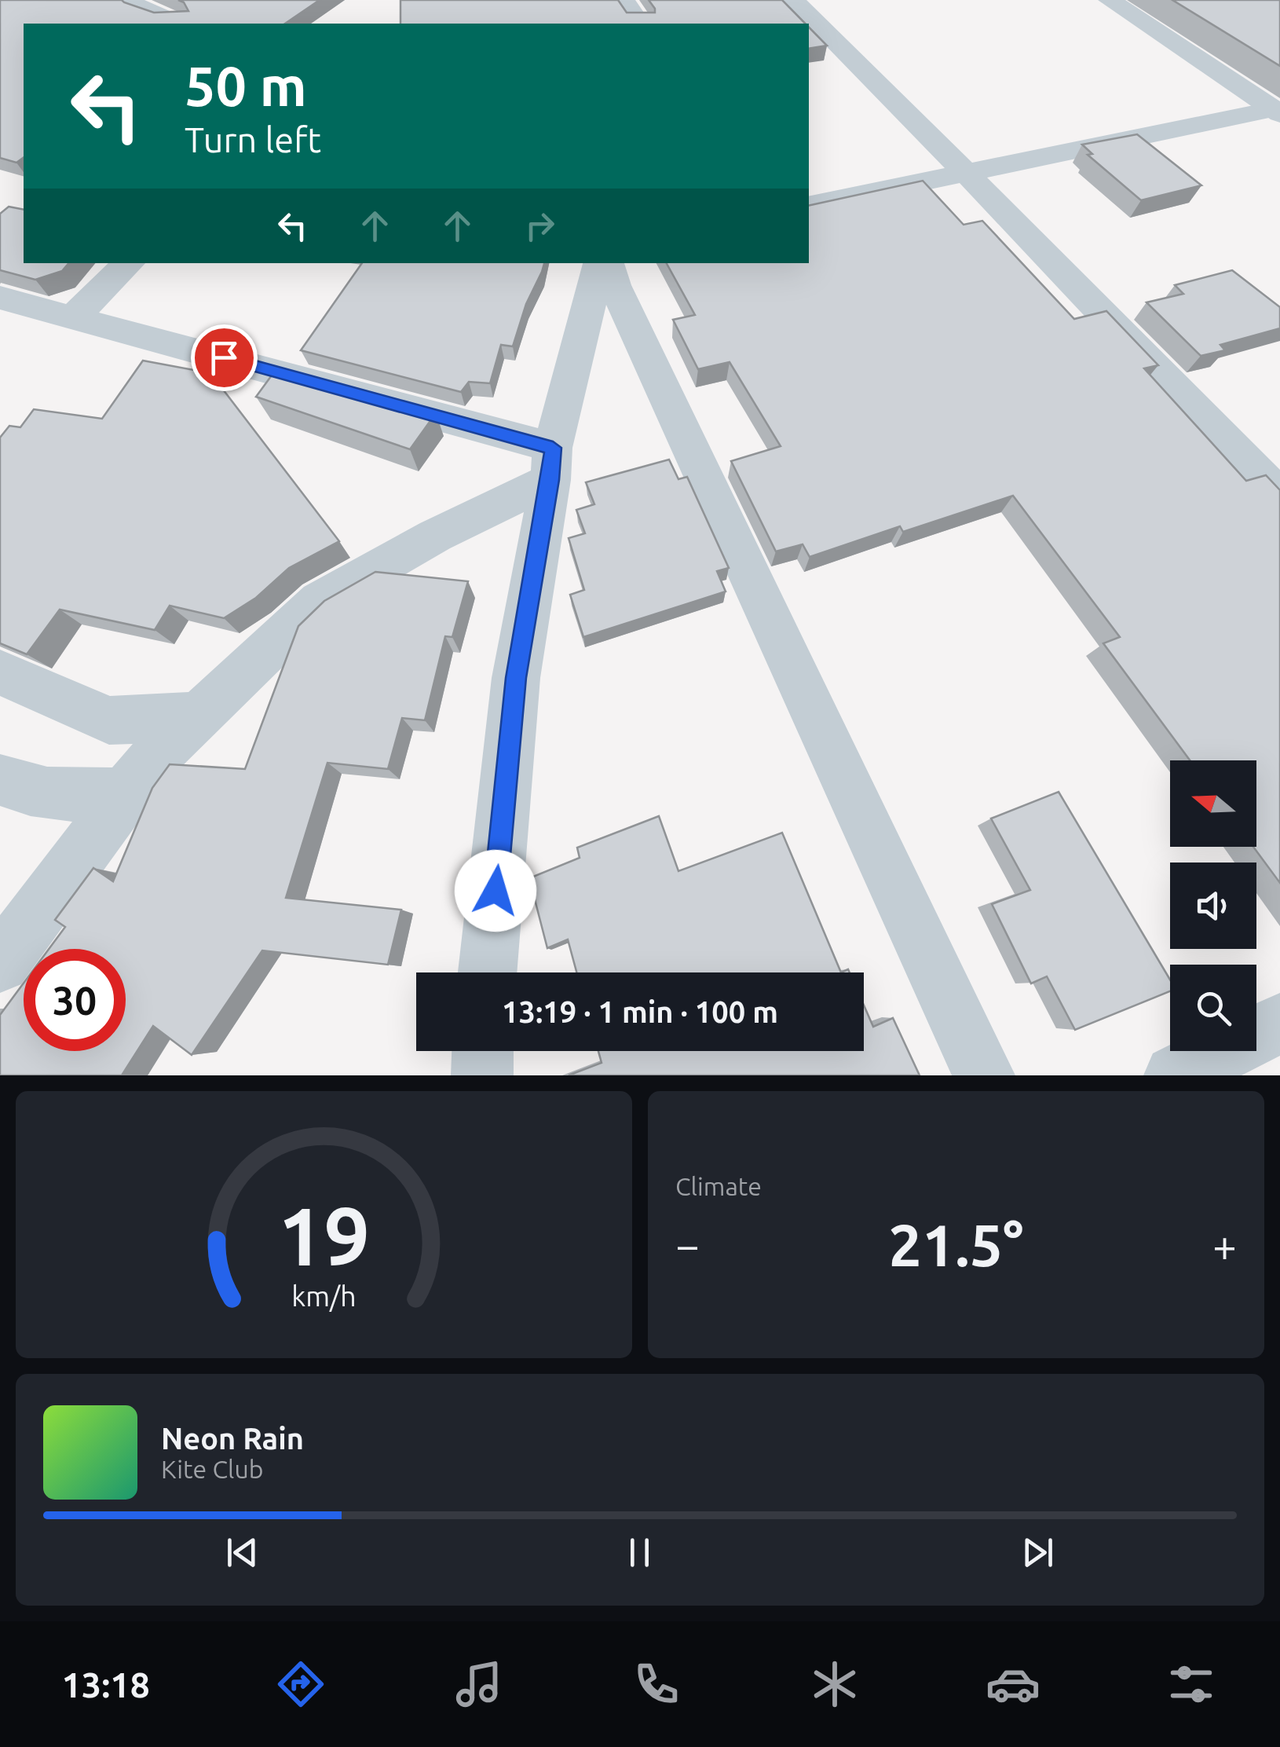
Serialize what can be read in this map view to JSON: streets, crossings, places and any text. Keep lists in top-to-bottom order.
{
  "north": "left",
  "page": {
    "turn": ["50 m", "Turn left"],
    "limit": "30",
    "trip": "13:19 · 1 min · 100 m",
    "tile": "Climate",
    "heat": ["−", "21.5°", "+"],
    "song": ["Neon Rain", "Kite Club"],
    "tabs": "13:18",
    "gauge": ["19", "km/h"]
  }
}
